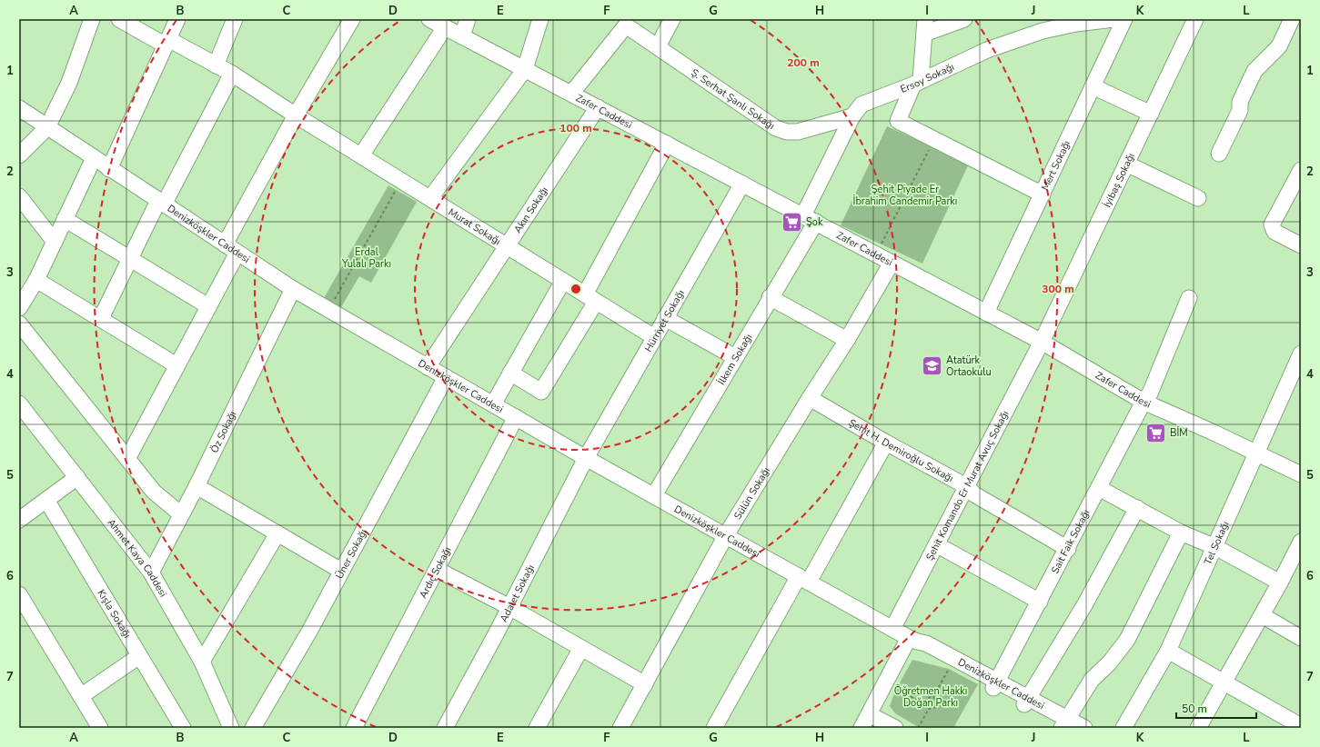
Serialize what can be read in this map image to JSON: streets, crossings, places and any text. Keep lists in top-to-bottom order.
{
  "streets": {
    "street": [
      "Ersoy Sokağı",
      "Ş. Serhat Şanlı Sokağı",
      "Zafer Caddesi",
      "Mert Sokağı",
      "İyibaş Sokağı",
      "Akın Sokağı",
      "Murat Sokağı",
      "Denizköşkler Caddesi",
      "Hürriyet Sokağı",
      "İlkem Sokağı",
      "Öz Sokağı",
      "Şehit H. Demiroğlu Sokağı",
      "Şehit Komando Er Murat Avuç Sokağı",
      "Sülün Sokağı",
      "Sait Faik Sokağı",
      "Tel Sokağı",
      "Üner Sokağı",
      "Ahmet Kaya Caddesi",
      "Ardıç Sokağı",
      "Adalet Sokağı",
      "Kışla Sokağı"
    ]
  },
  "crossings": [
    ["Ersoy Sokağı", "Ş. Serhat Şanlı Sokağı"],
    ["Ersoy Sokağı", "Zafer Caddesi"],
    ["Ersoy Sokağı", "İlkem Sokağı"],
    ["Ş. Serhat Şanlı Sokağı", "Zafer Caddesi"],
    ["Zafer Caddesi", "Mert Sokağı"],
    ["Zafer Caddesi", "İyibaş Sokağı"],
    ["Zafer Caddesi", "Akın Sokağı"],
    ["Zafer Caddesi", "Hürriyet Sokağı"],
    ["Zafer Caddesi", "İlkem Sokağı"],
    ["Zafer Caddesi", "Şehit Komando Er Murat Avuç Sokağı"],
    ["Zafer Caddesi", "Sülün Sokağı"],
    ["Zafer Caddesi", "Sait Faik Sokağı"],
    ["Zafer Caddesi", "Tel Sokağı"],
    ["İyibaş Sokağı", "Şehit Komando Er Murat Avuç Sokağı"],
    ["Akın Sokağı", "Murat Sokağı"],
    ["Akın Sokağı", "Denizköşkler Caddesi"],
    ["Murat Sokağı", "Hürriyet Sokağı"],
    ["Denizköşkler Caddesi", "Hürriyet Sokağı"],
    ["Denizköşkler Caddesi", "İlkem Sokağı"],
    ["Denizköşkler Caddesi", "Öz Sokağı"],
    ["Denizköşkler Caddesi", "Şehit Komando Er Murat Avuç Sokağı"],
    ["Denizköşkler Caddesi", "Sülün Sokağı"],
    ["Denizköşkler Caddesi", "Sait Faik Sokağı"],
    ["Denizköşkler Caddesi", "Üner Sokağı"],
    ["Denizköşkler Caddesi", "Ardıç Sokağı"],
    ["Denizköşkler Caddesi", "Adalet Sokağı"],
    ["Hürriyet Sokağı", "Adalet Sokağı"],
    ["Öz Sokağı", "Ahmet Kaya Caddesi"],
    ["Şehit H. Demiroğlu Sokağı", "Şehit Komando Er Murat Avuç Sokağı"],
    ["Şehit H. Demiroğlu Sokağı", "Sülün Sokağı"],
    ["Şehit H. Demiroğlu Sokağı", "Sait Faik Sokağı"]
  ],
  "parks": ["Şehit Piyade Er İbrahim Candemir Parkı", "Erdal Yulalı Parkı", "Öğretmen Hakkı Doğan Parkı"],
  "places": {
    "supermarket": ["Şok", "BİM"],
    "school or university": ["Atatürk Ortaokulu"]
  },
  "scale_bar": "50 m",
  "grid": {
    "columns": [
      "A",
      "B",
      "C",
      "D",
      "E",
      "F",
      "G",
      "H",
      "I",
      "J",
      "K",
      "L"
    ],
    "rows": [
      "1",
      "2",
      "3",
      "4",
      "5",
      "6",
      "7"
    ]
  },
  "rings": ["200 m", "100 m", "300 m"]
}
